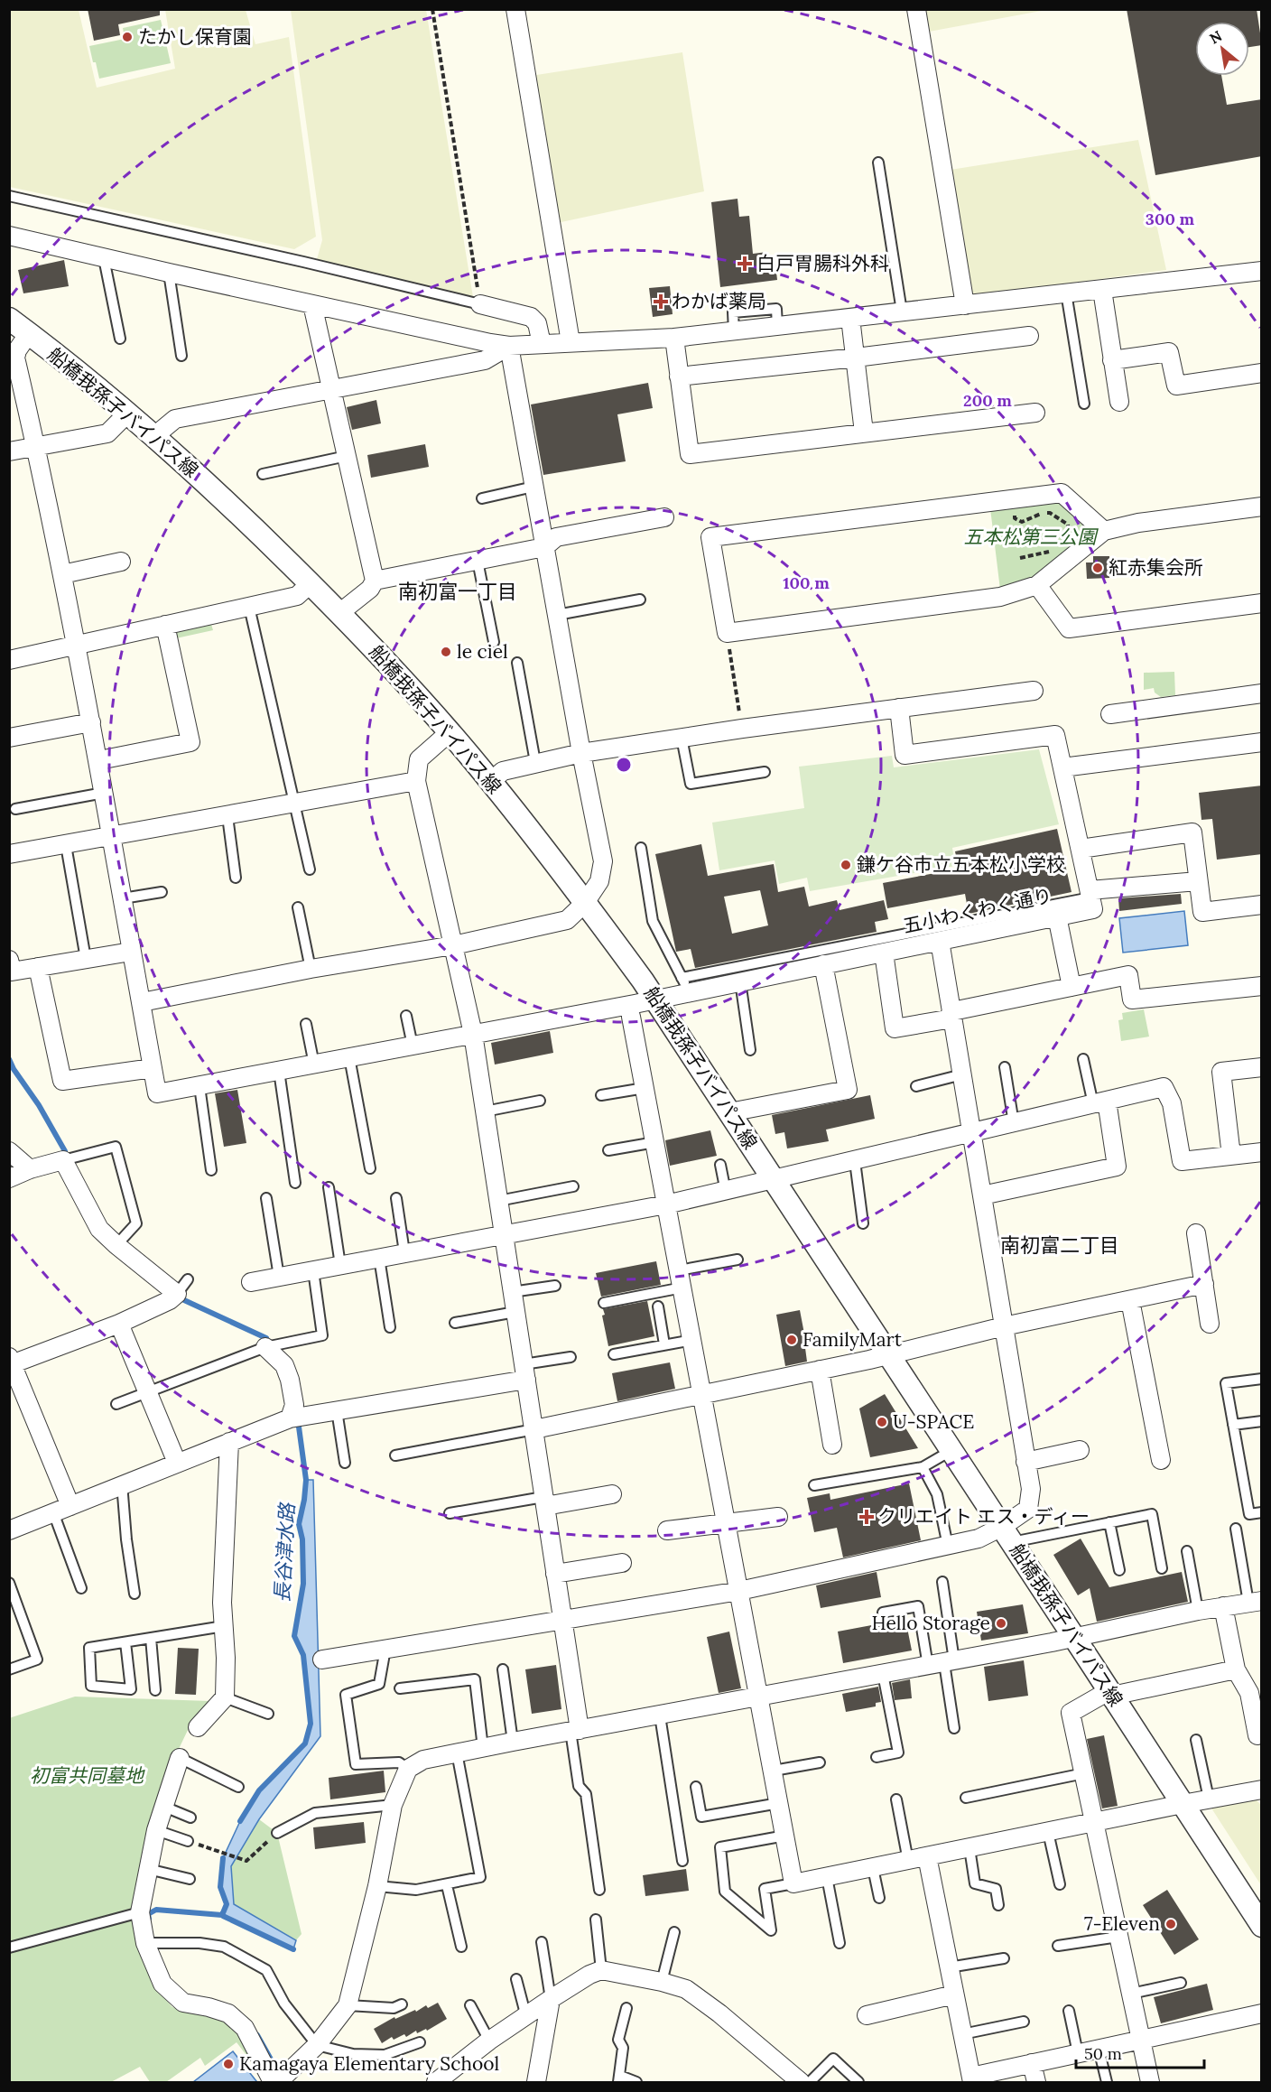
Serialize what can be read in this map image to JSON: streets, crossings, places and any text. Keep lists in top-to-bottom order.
{
  "streets": {
    "street": ["船橋我孫子バイパス線", "五小わくわく通り"]
  },
  "crossings": [
    ["船橋我孫子バイパス線", "五小わくわく通り"]
  ],
  "districts": ["南初富一丁目", "南初富二丁目"],
  "water": ["長谷津水路"],
  "parks": ["五本松第三公園", "初富共同墓地"],
  "places": {
    "other": [
      "たかし保育園",
      "紅赤集会所",
      "le ciel",
      "鎌ケ谷市立五本松小学校",
      "FamilyMart",
      "U-SPACE",
      "Hello Storage",
      "7-Eleven",
      "Kamagaya Elementary School"
    ],
    "health": ["白戸胃腸科外科", "わかば薬局", "クリエイト エス・ディー"]
  },
  "scale_bar": "50 m",
  "north": "top left",
  "rings": ["300 m", "200 m", "100 m"]
}
